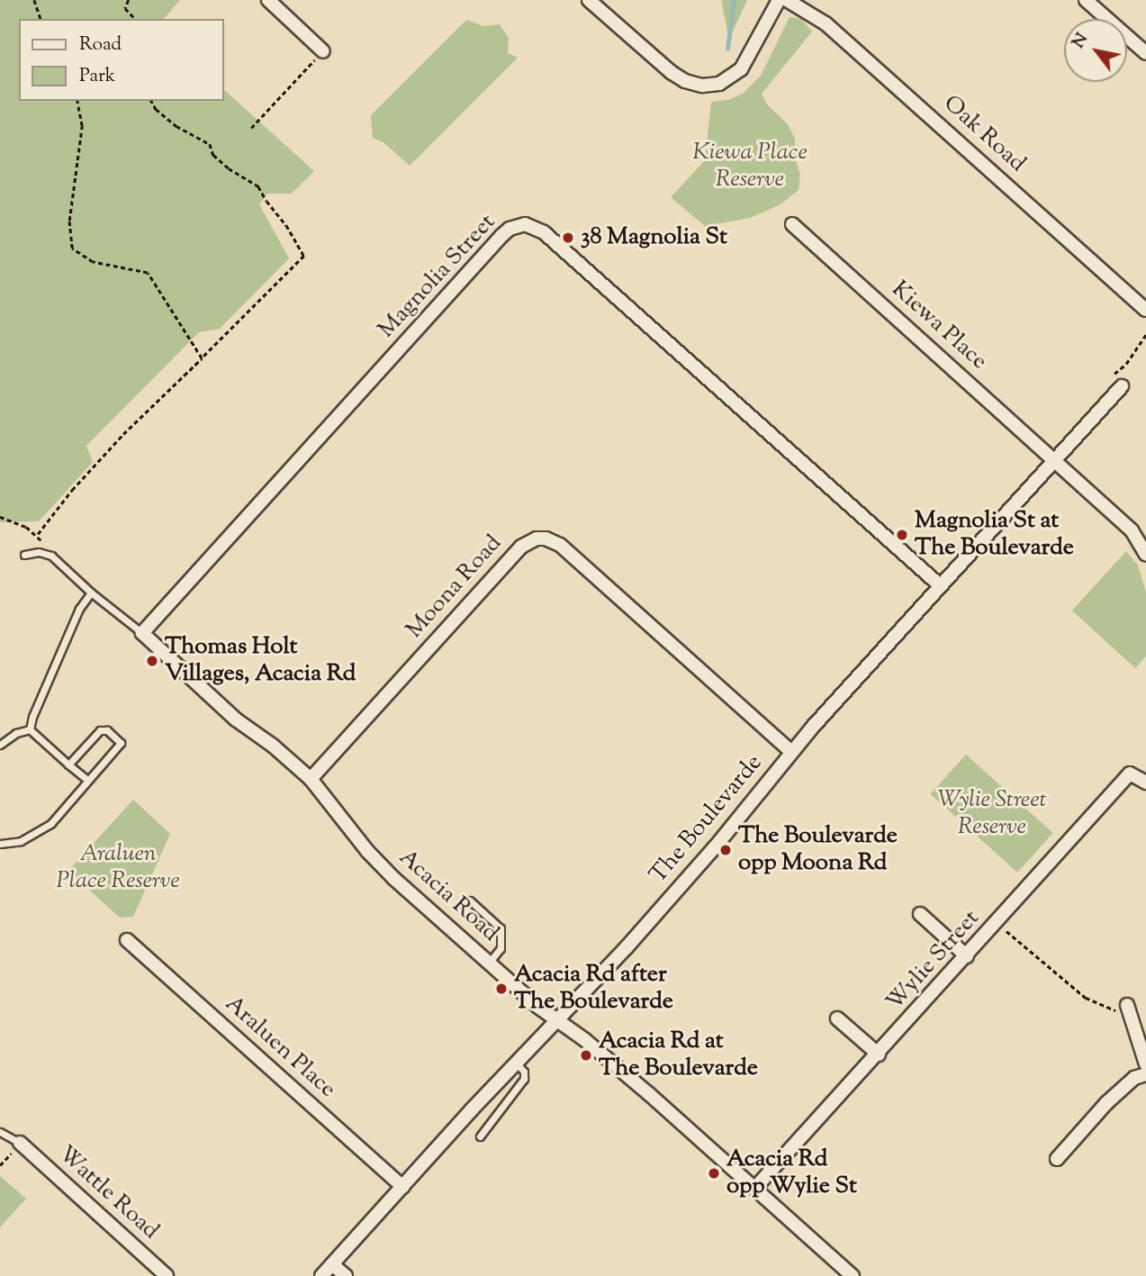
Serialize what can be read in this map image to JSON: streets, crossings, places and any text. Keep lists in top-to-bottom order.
{
  "streets": {
    "street": [
      "Oak Road",
      "Magnolia Street",
      "Kiewa Place",
      "Moona Road",
      "The Boulevarde",
      "Acacia Road",
      "Wylie Street",
      "Araluen Place",
      "Wattle Road"
    ]
  },
  "crossings": [
    ["Magnolia Street", "The Boulevarde"],
    ["Magnolia Street", "Acacia Road"],
    ["Kiewa Place", "The Boulevarde"],
    ["Moona Road", "The Boulevarde"],
    ["Moona Road", "Acacia Road"],
    ["The Boulevarde", "Acacia Road"],
    ["The Boulevarde", "Araluen Place"],
    ["Acacia Road", "Wylie Street"]
  ],
  "parks": ["Kiewa Place Reserve", "Wylie Street Reserve", "Araluen Place Reserve"],
  "places": [
    "38 Magnolia St",
    "Magnolia St at The Boulevarde",
    "Thomas Holt Villages, Acacia Rd",
    "The Boulevarde opp Moona Rd",
    "Acacia Rd after The Boulevarde",
    "Acacia Rd at The Boulevarde",
    "Acacia Rd opp Wylie St"
  ],
  "legend": ["Road", "Park"],
  "north": "top left"
}
